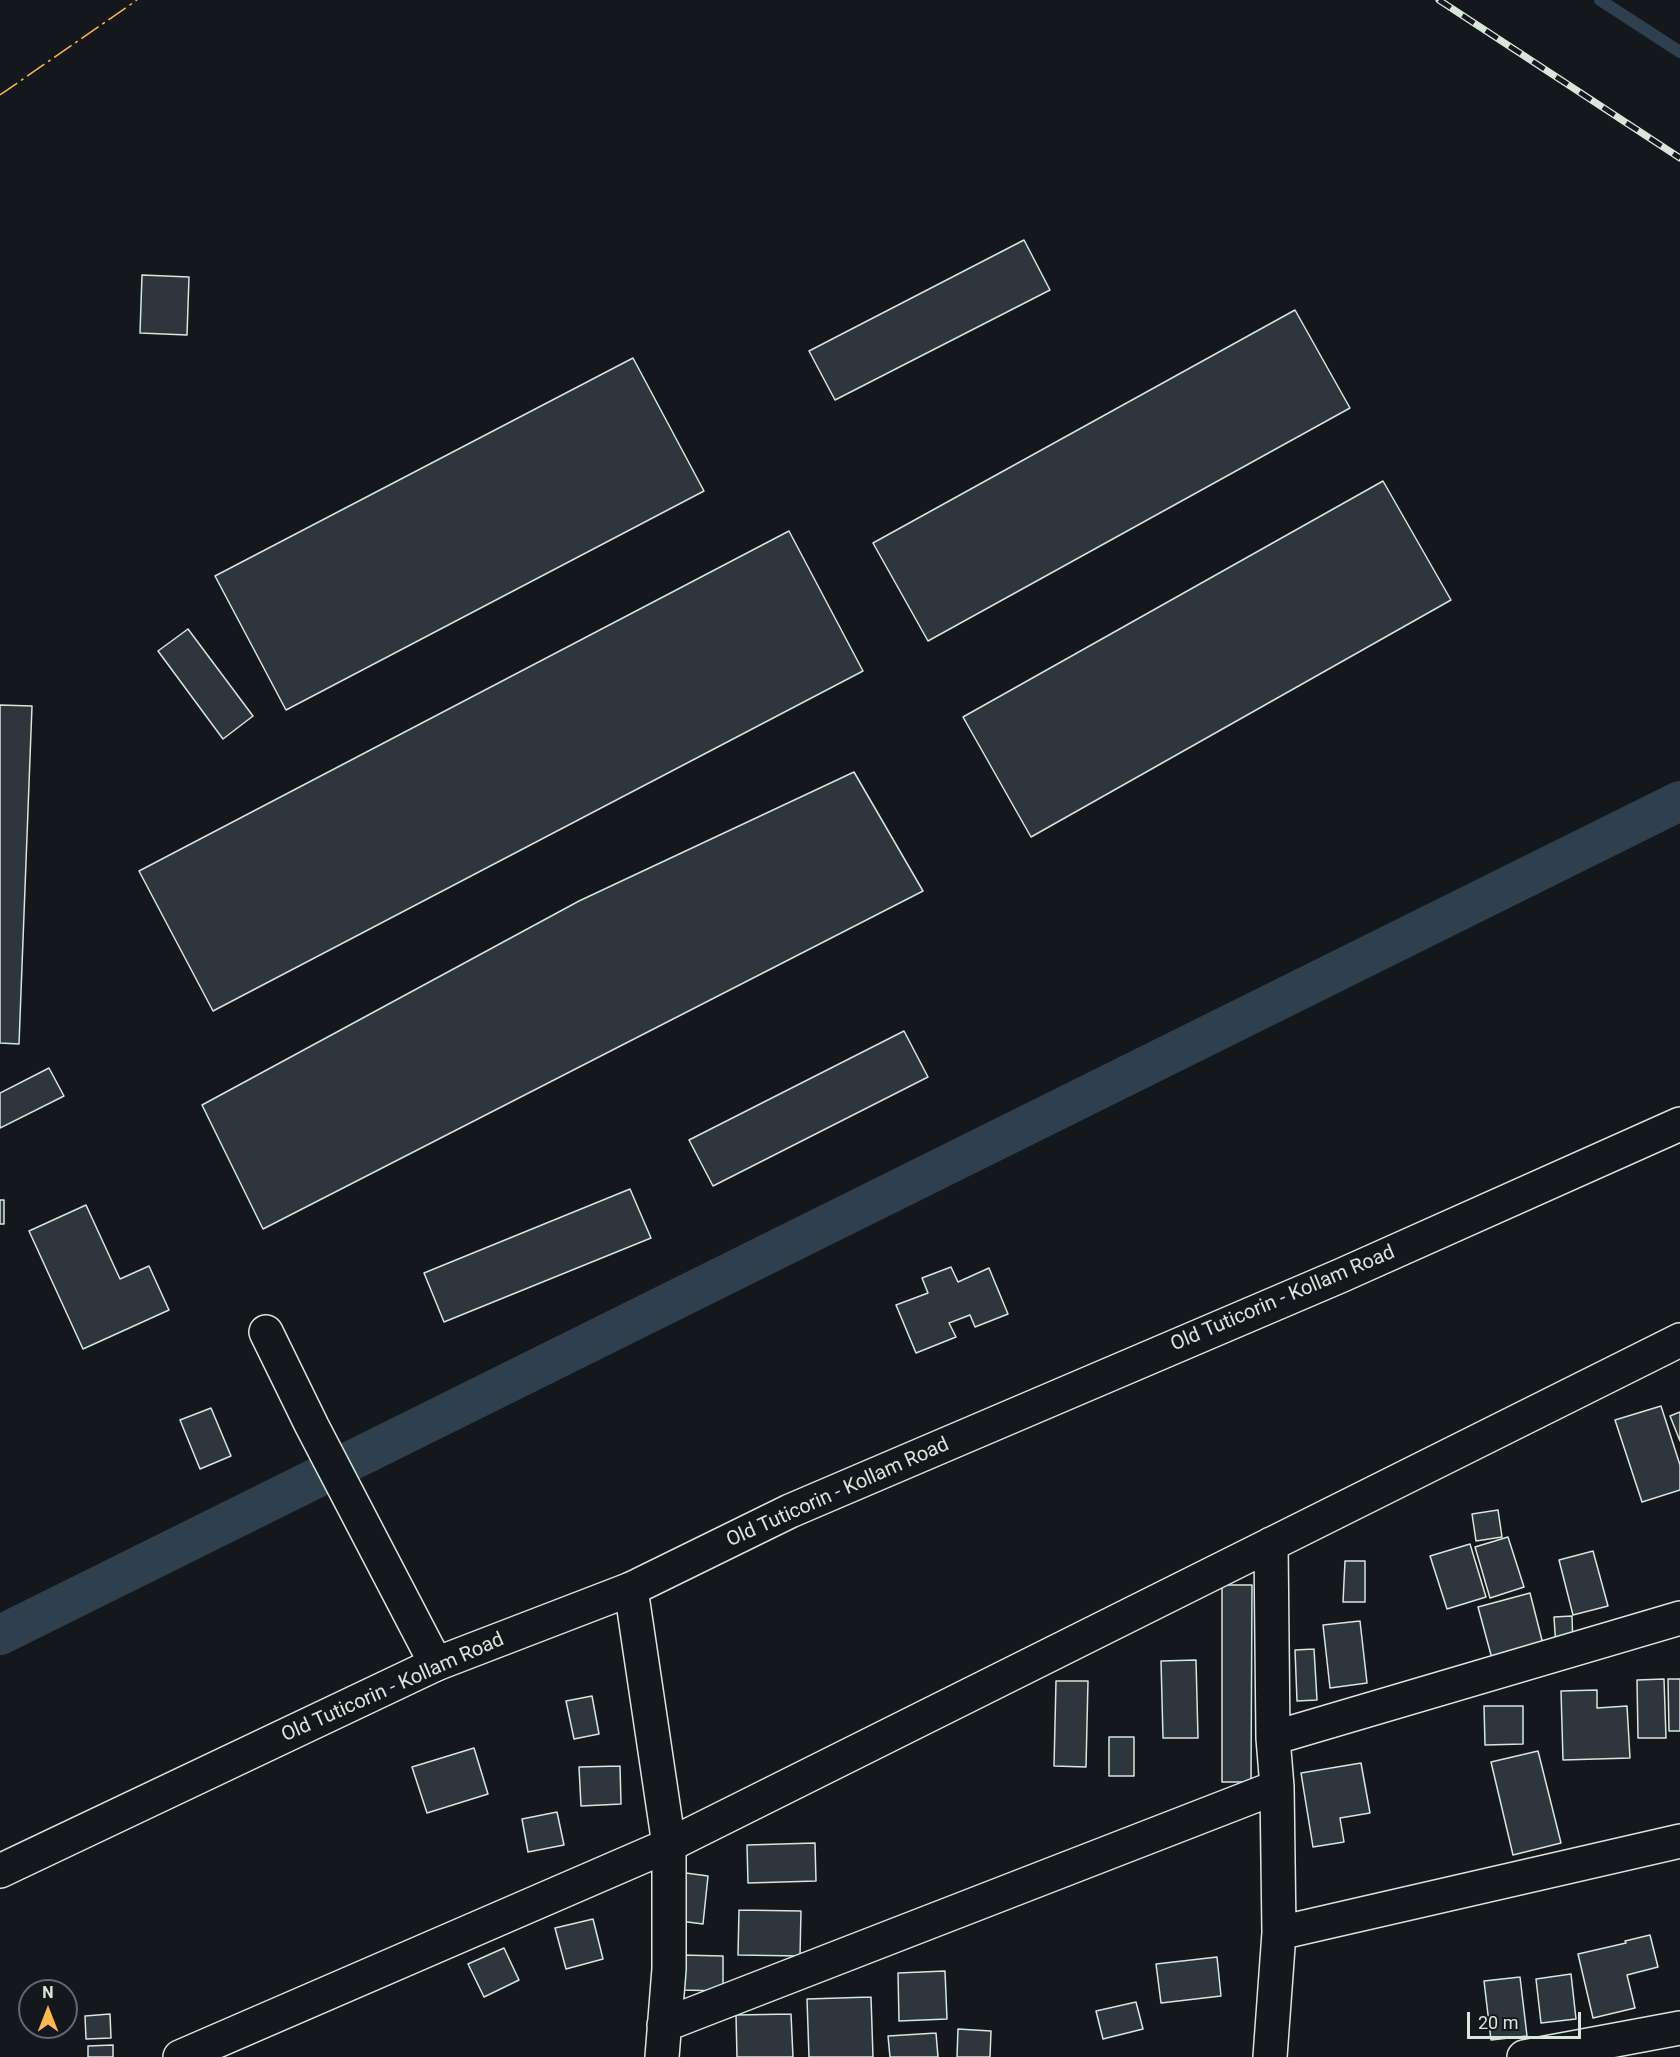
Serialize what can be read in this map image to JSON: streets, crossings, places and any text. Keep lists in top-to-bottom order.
{
  "streets": {
    "street": ["Old Tuticorin - Kollam Road"]
  },
  "scale_bar": "20 m",
  "north": "top"
}
